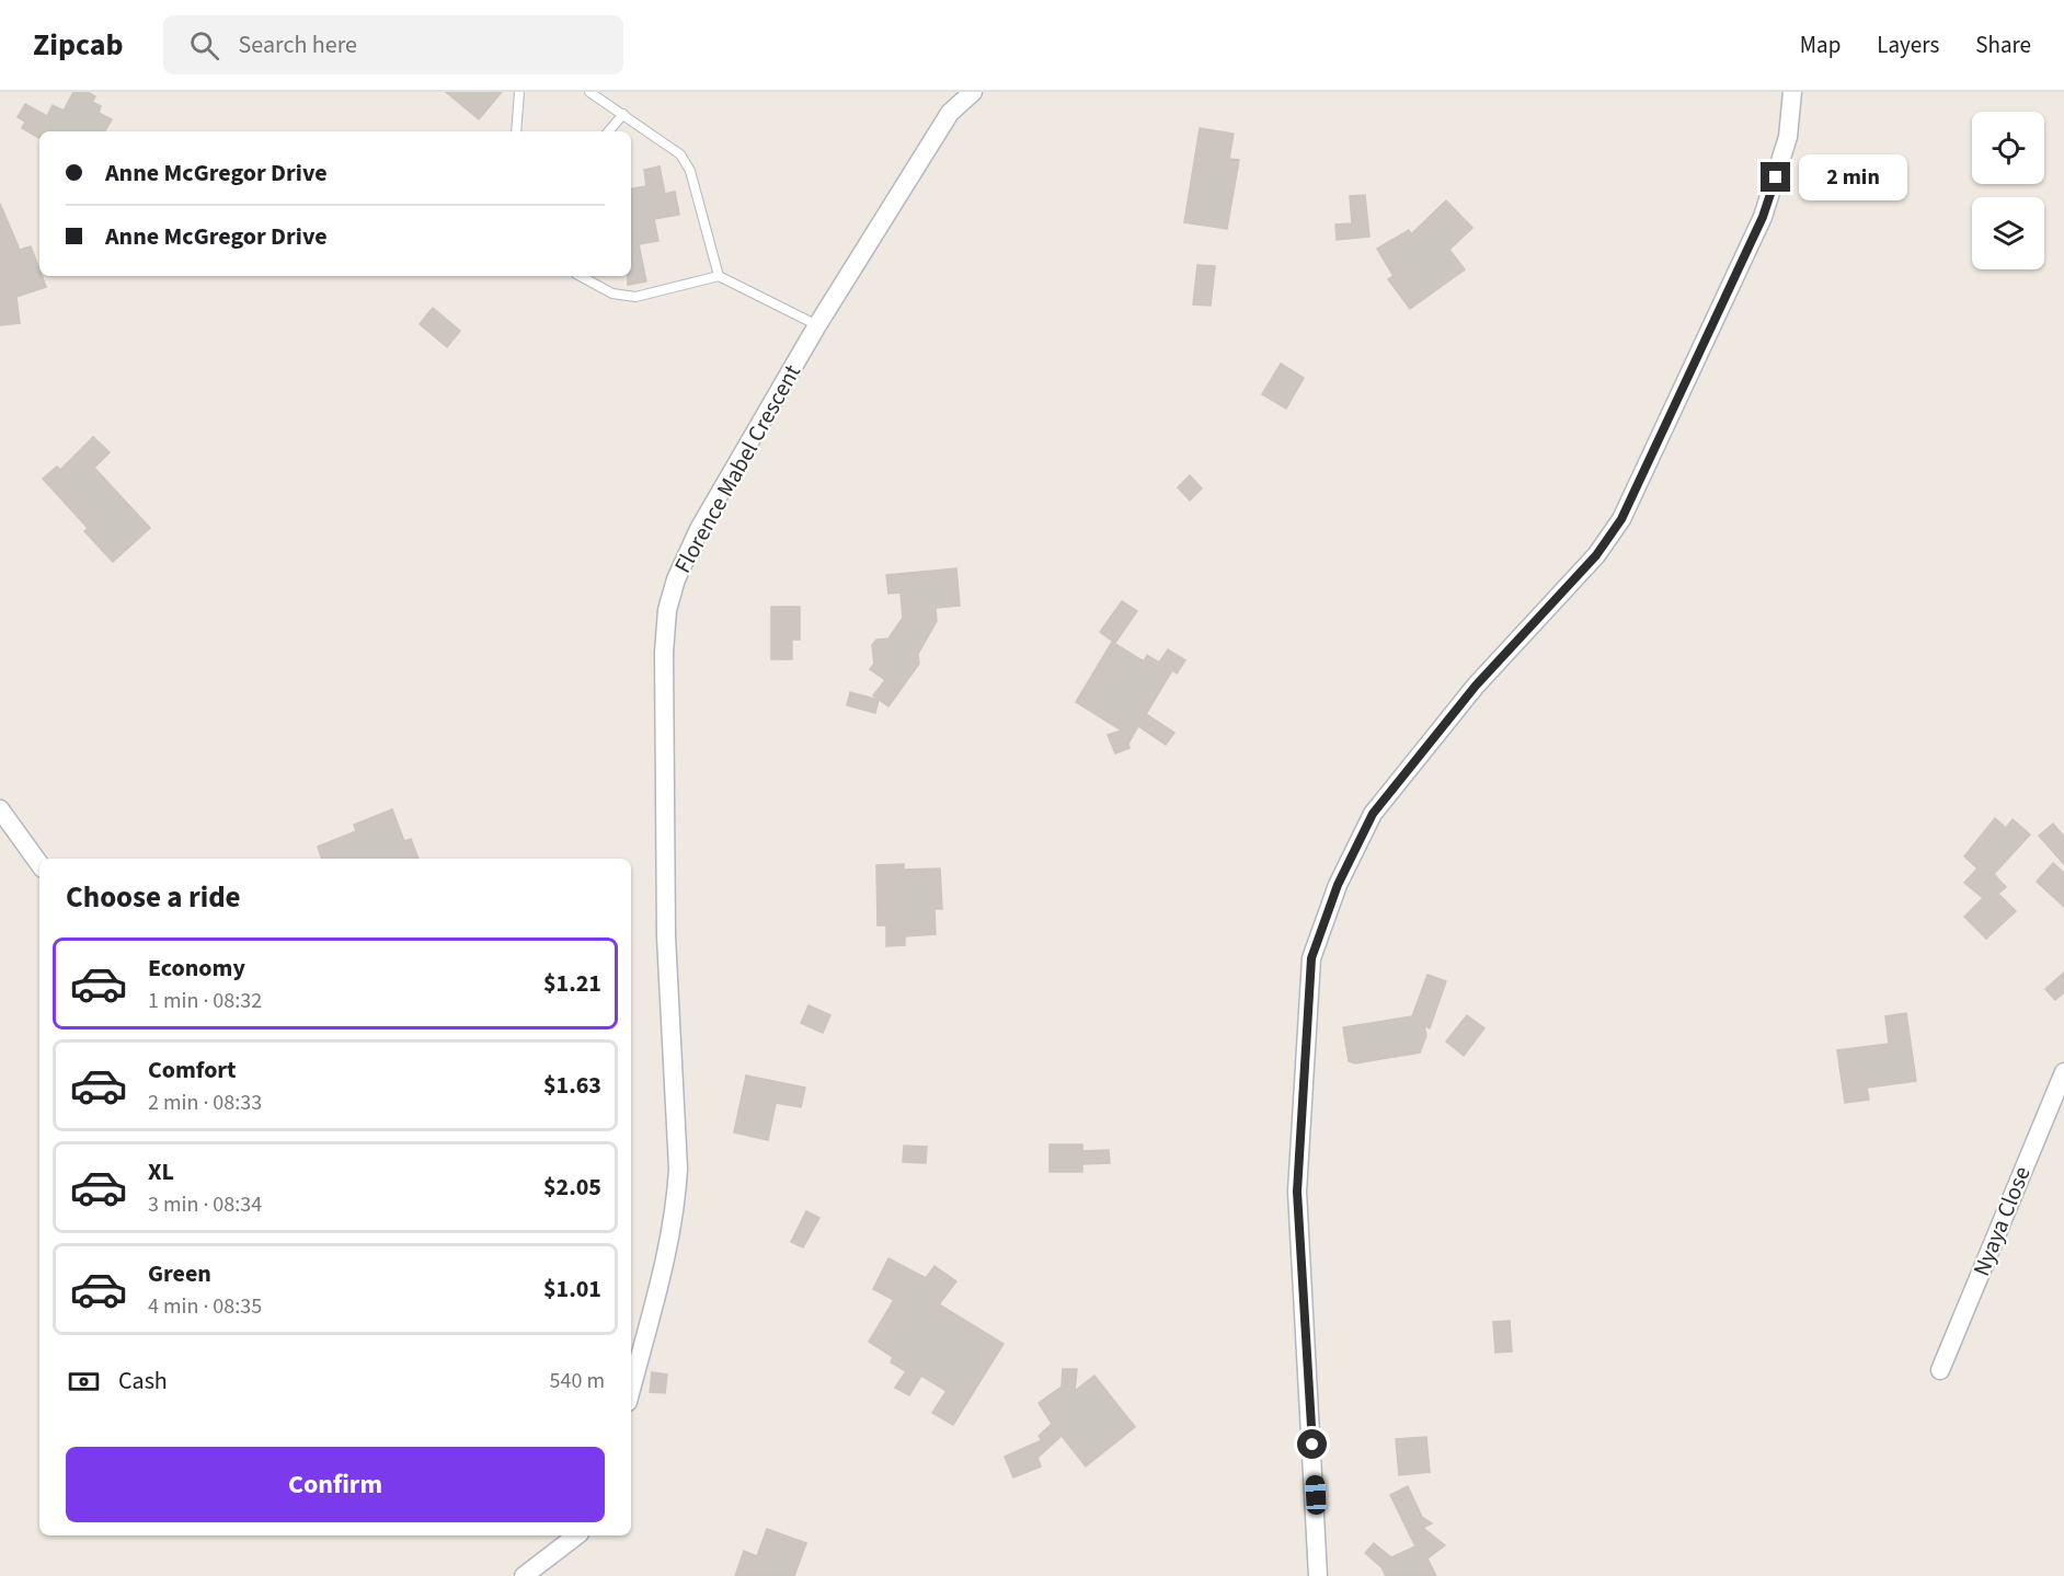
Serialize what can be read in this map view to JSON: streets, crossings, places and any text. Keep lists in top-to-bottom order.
{
  "streets": {
    "street": ["Florence Mabel Crescent", "Nyaya Close"]
  },
  "page": {
    "header": "Zipcab",
    "search": "Search here",
    "nav": ["Map", "Layers", "Share"],
    "banner": ["Anne McGregor Drive", "Anne McGregor Drive"],
    "bubble": "2 min",
    "heading": "Choose a ride",
    "list": [
      {
        "name": "Economy",
        "note": "1 min · 08:32",
        "value": "$1.21"
      },
      {
        "name": "Comfort",
        "note": "2 min · 08:33",
        "value": "$1.63"
      },
      {
        "name": "XL",
        "note": "3 min · 08:34",
        "value": "$2.05"
      },
      {
        "name": "Green",
        "note": "4 min · 08:35",
        "value": "$1.01"
      }
    ],
    "pay": ["Cash", "540 m"],
    "buttons": "Confirm"
  }
}
